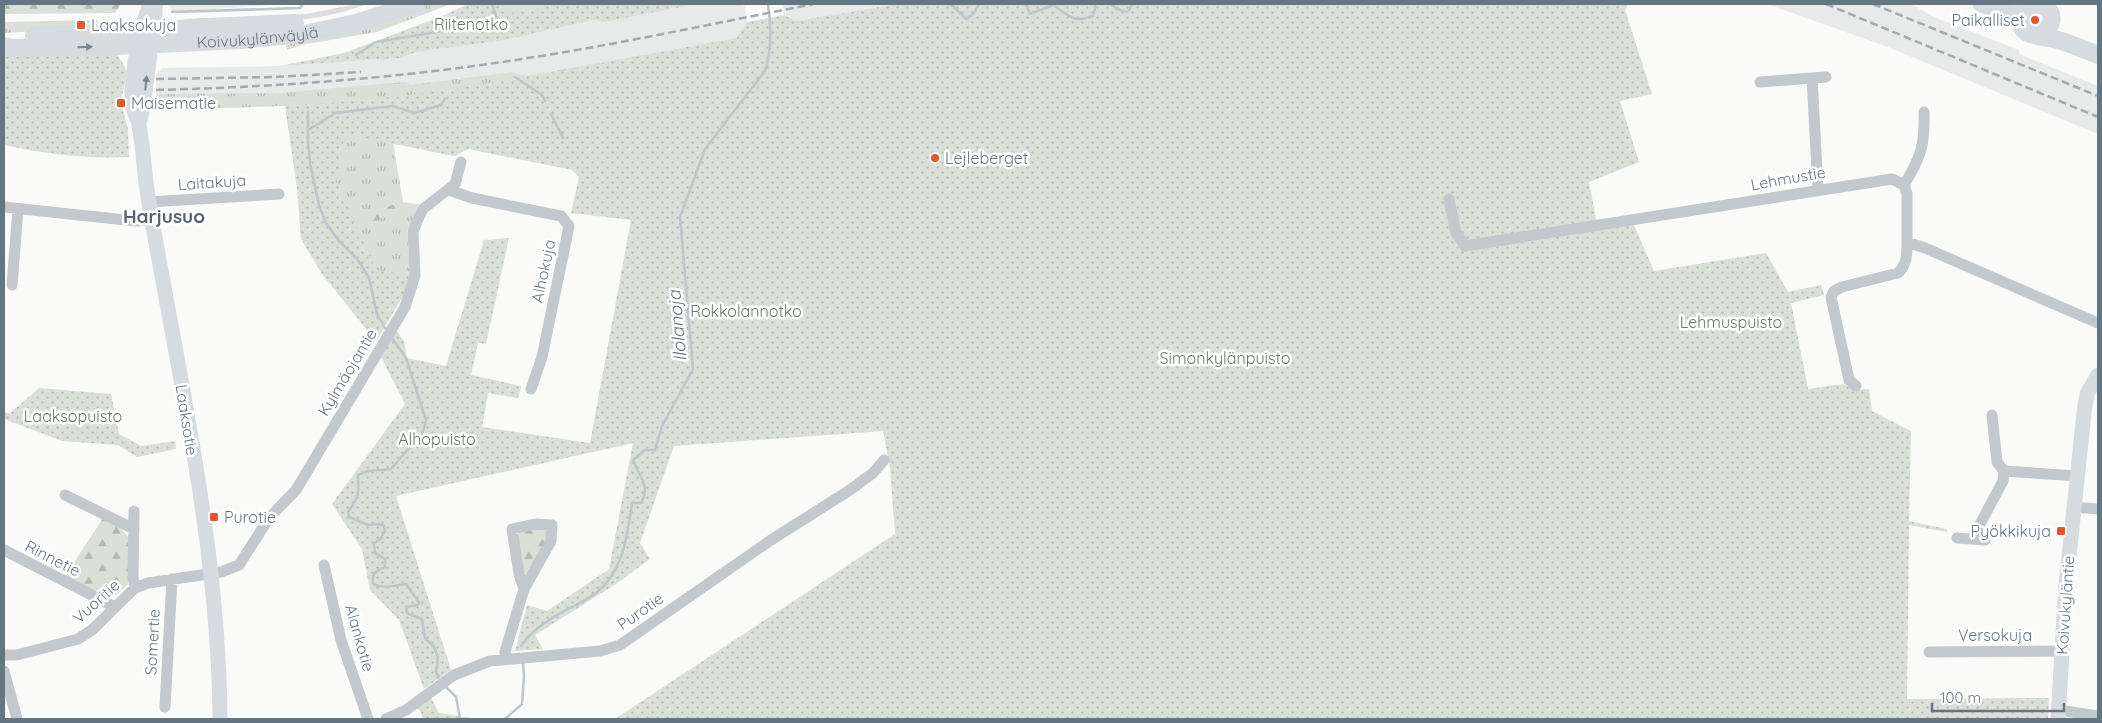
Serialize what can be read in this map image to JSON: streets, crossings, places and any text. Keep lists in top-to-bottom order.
{
  "streets": {
    "main road": ["Koivukylänväylä", "Laaksotie", "Koivukyläntie"],
    "street": [
      "Lehmustie",
      "Laitakuja",
      "Alhokuja",
      "Kylmäojantie",
      "Rinnetie",
      "Vuoritie",
      "Purotie",
      "Versokuja",
      "Alankotie",
      "Somertie"
    ]
  },
  "crossings": [
    ["Koivukylänväylä", "Laaksotie"],
    ["Laitakuja", "Laaksotie"],
    ["Alhokuja", "Kylmäojantie"],
    ["Kylmäojantie", "Laaksotie"],
    ["Kylmäojantie", "Vuoritie"],
    ["Laaksotie", "Vuoritie"],
    ["Rinnetie", "Vuoritie"],
    ["Vuoritie", "Somertie"],
    ["Koivukyläntie", "Versokuja"]
  ],
  "districts": ["Harjusuo"],
  "water": ["Ilolanoja"],
  "parks": [
    "Riitenotko",
    "Rokkolannotko",
    "Lehmuspuisto",
    "Simonkylänpuisto",
    "Laaksopuisto",
    "Alhopuisto"
  ],
  "places": {
    "other": ["Paikalliset", "Lejleberget"],
    "transit": [
      "Laaksokuja",
      "Maisematie",
      "Purotie",
      "Pyökkikuja"
    ]
  },
  "scale_bar": "100 m"
}
